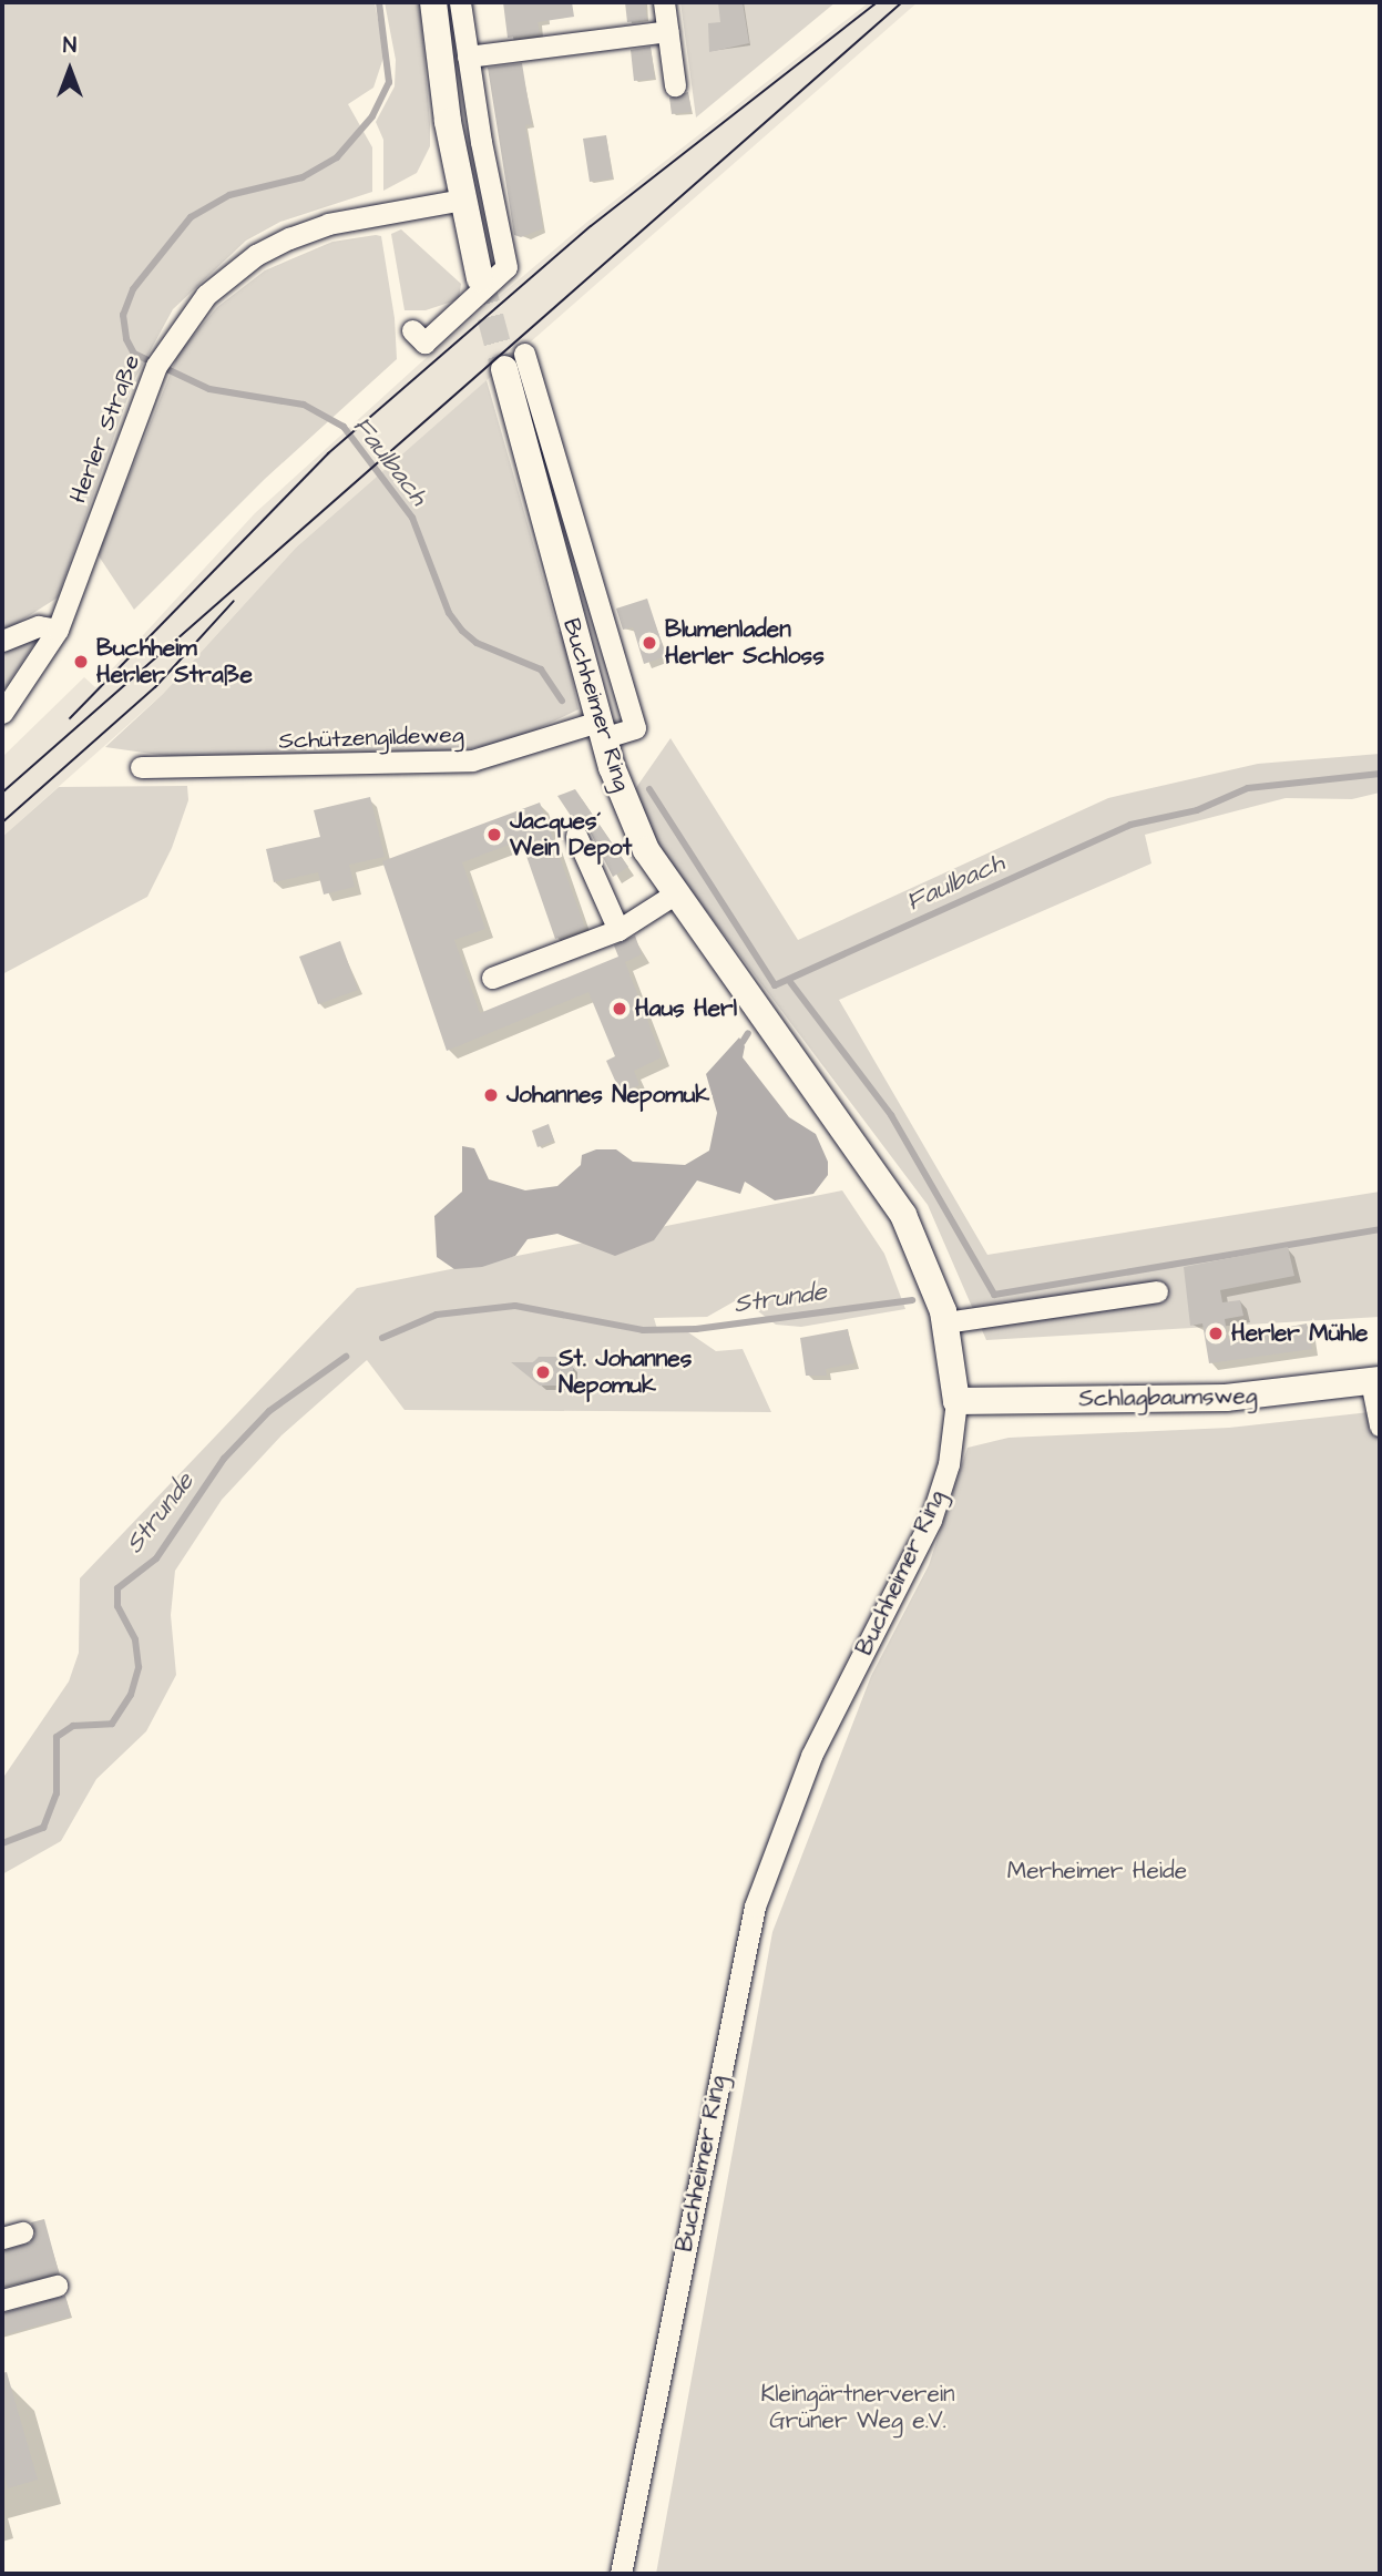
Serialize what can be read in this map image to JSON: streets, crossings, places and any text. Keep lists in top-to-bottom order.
{
  "streets": {
    "main road": ["Buchheimer Ring", "Schlagbaumsweg"],
    "street": ["Herler Straße", "Schützengildeweg"]
  },
  "crossings": [
    ["Buchheimer Ring", "Schützengildeweg"],
    ["Buchheimer Ring", "Schlagbaumsweg"]
  ],
  "water": ["Faulbach", "Strunde"],
  "parks": ["Merheimer Heide", "Kleingärtnerverein Grüner Weg e.V."],
  "places": [
    "Blumenladen Herler Schloss",
    "Buchheim Herler Straße",
    "Jacques´ Wein Depot",
    "Haus Herl",
    "Johannes Nepomuk",
    "Herler Mühle",
    "St. Johannes Nepomuk"
  ],
  "north": "top"
}
